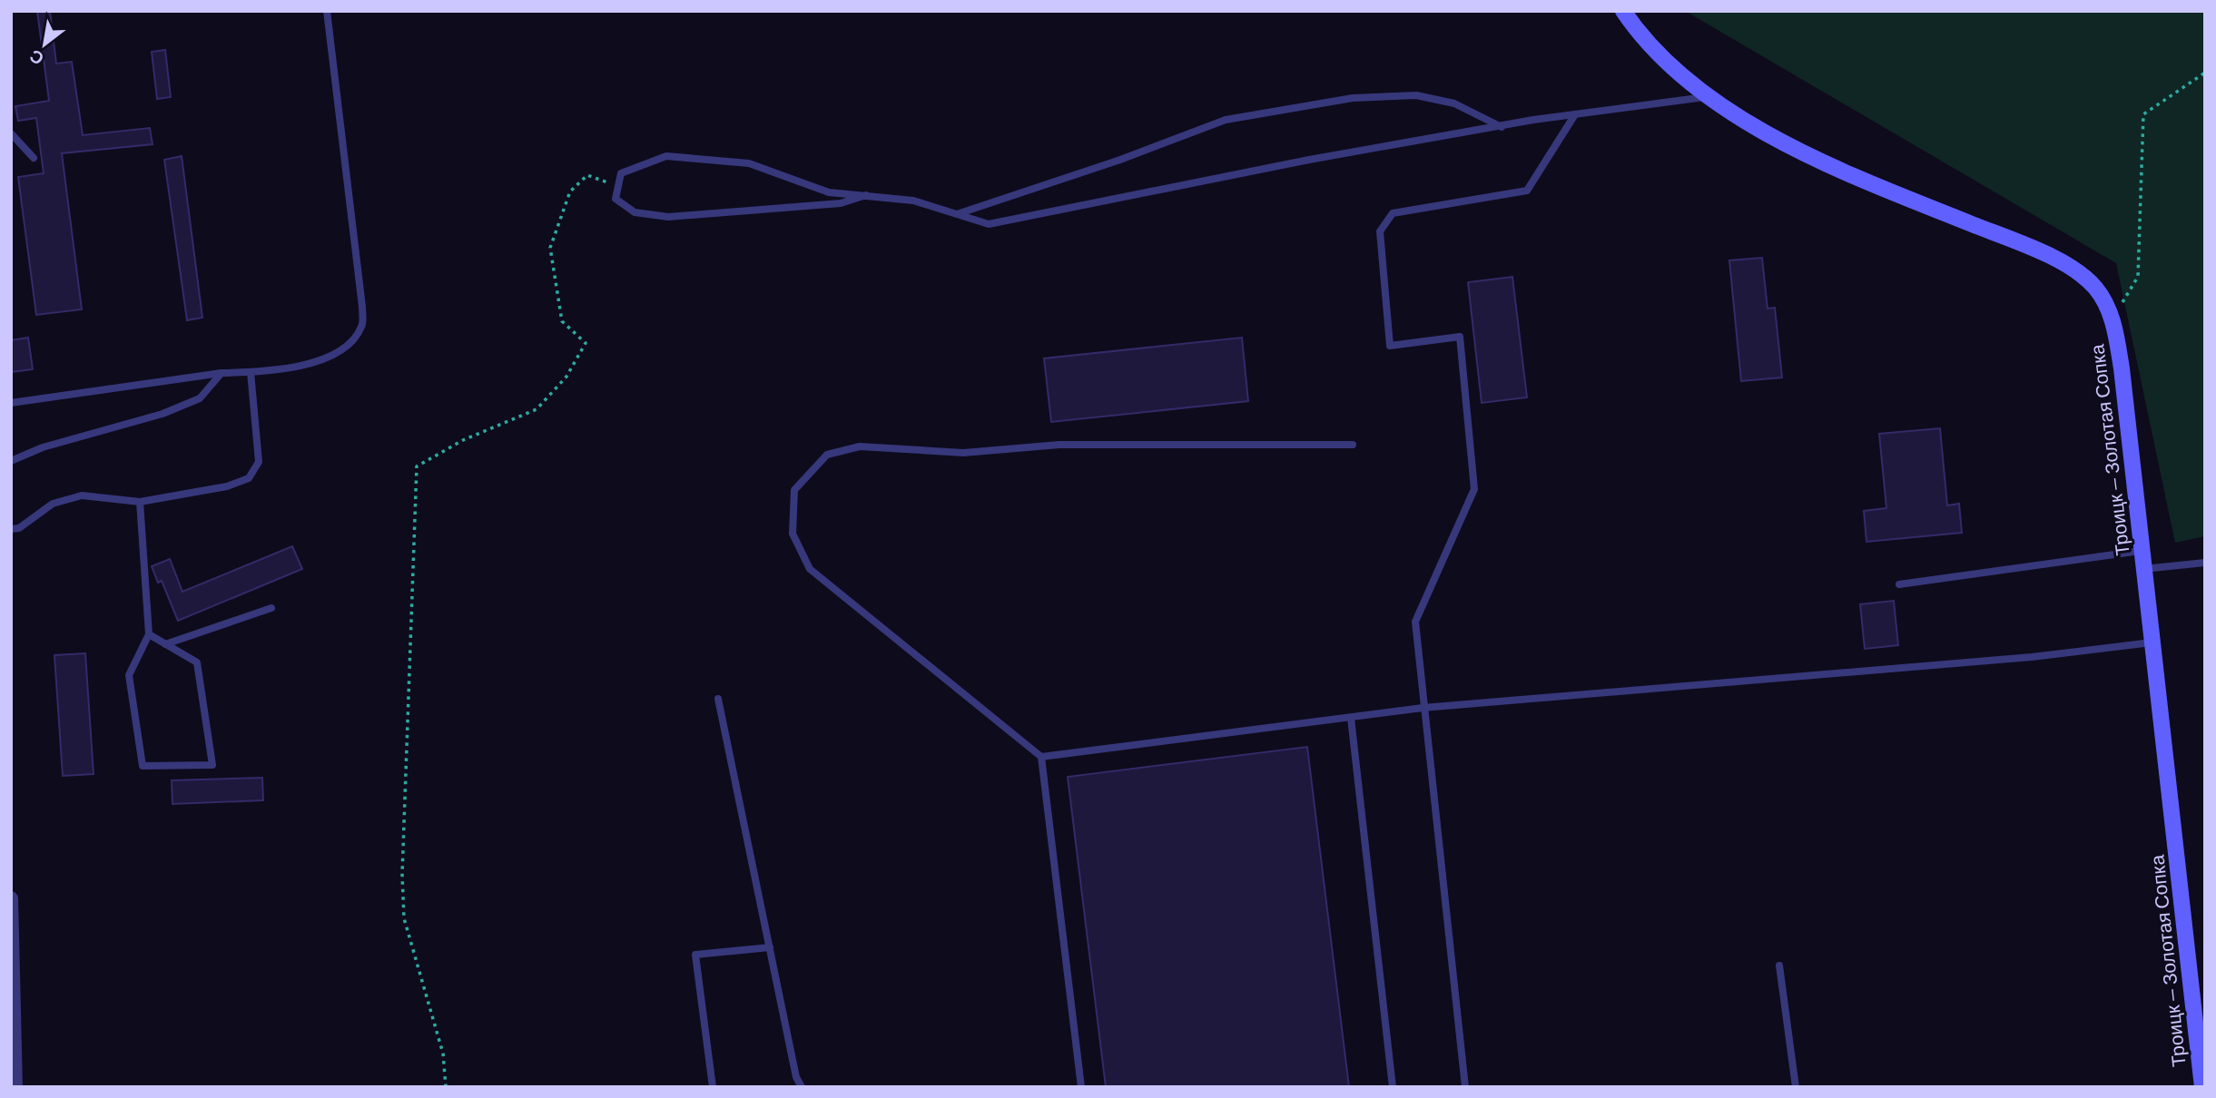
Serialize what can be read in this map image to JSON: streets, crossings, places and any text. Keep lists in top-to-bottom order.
{
  "streets": {
    "street": ["Троицк — Золотая Сопка"]
  },
  "north": "bottom left"
}
